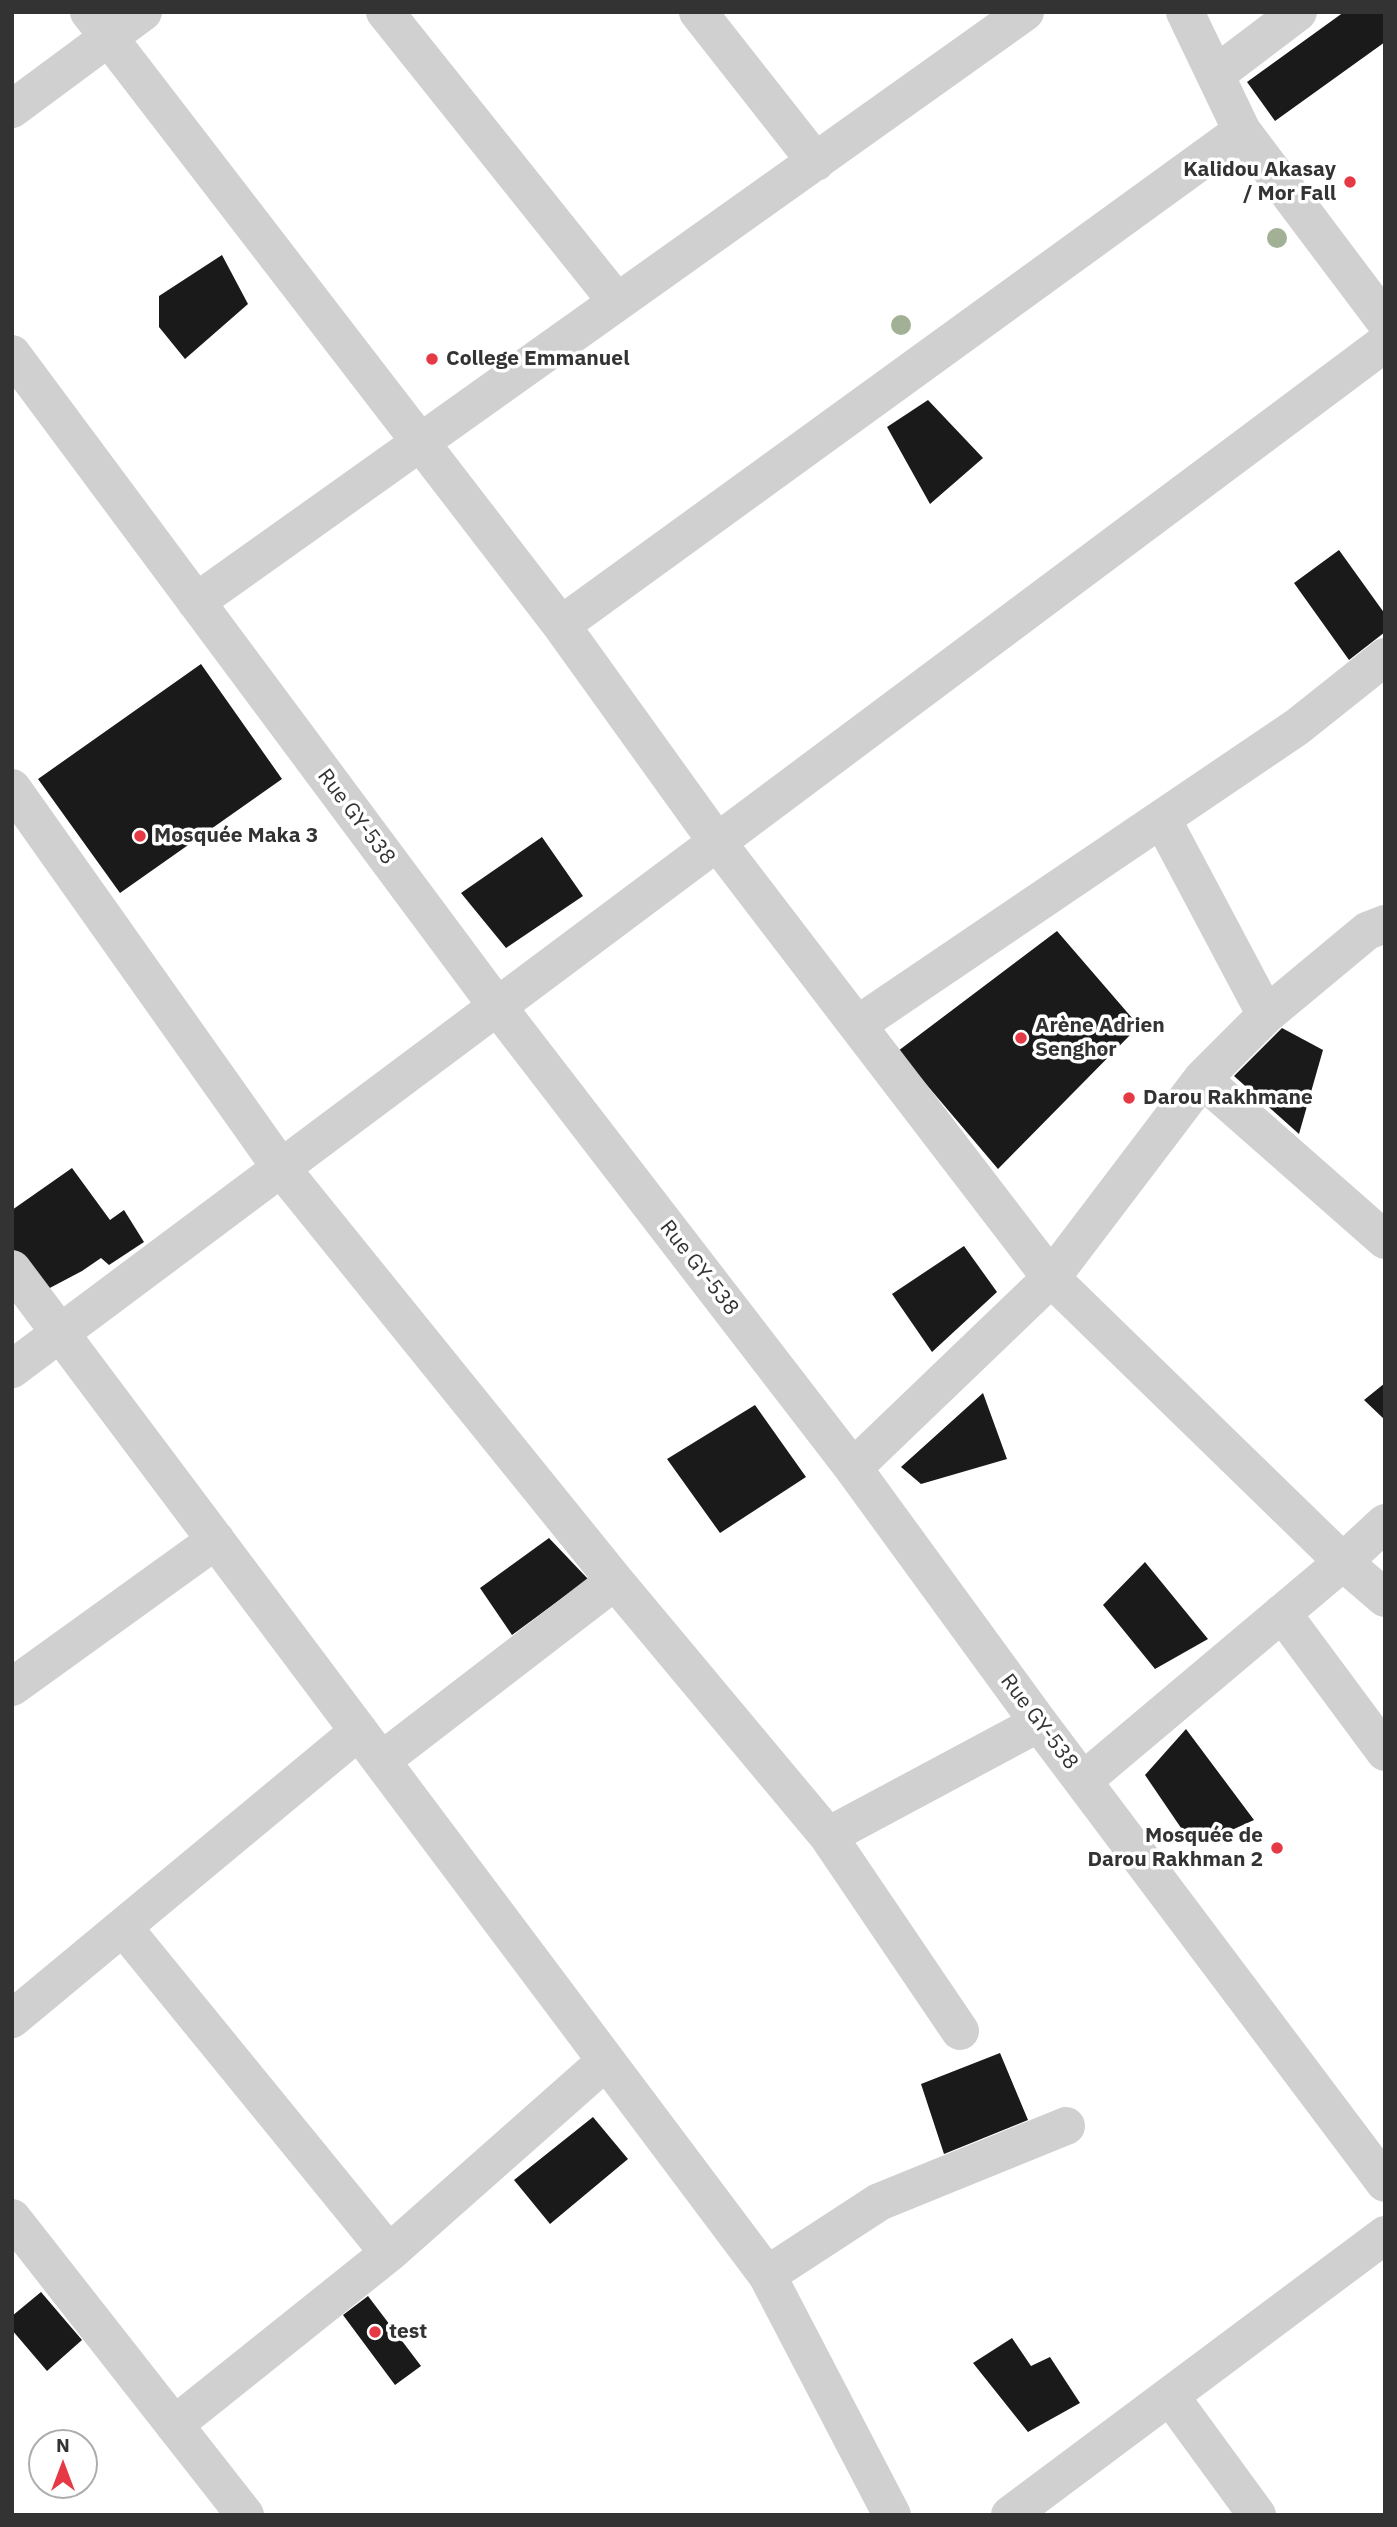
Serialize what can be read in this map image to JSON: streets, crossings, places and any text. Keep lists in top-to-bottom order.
{
  "streets": {
    "street": ["Rue GY-538"]
  },
  "places": [
    "Kalidou Akasay / Mor Fall",
    "College Emmanuel",
    "Mosquée Maka 3",
    "Arène Adrien Senghor",
    "Darou Rakhmane",
    "Mosquée de Darou Rakhman 2",
    "test"
  ],
  "north": "top"
}
